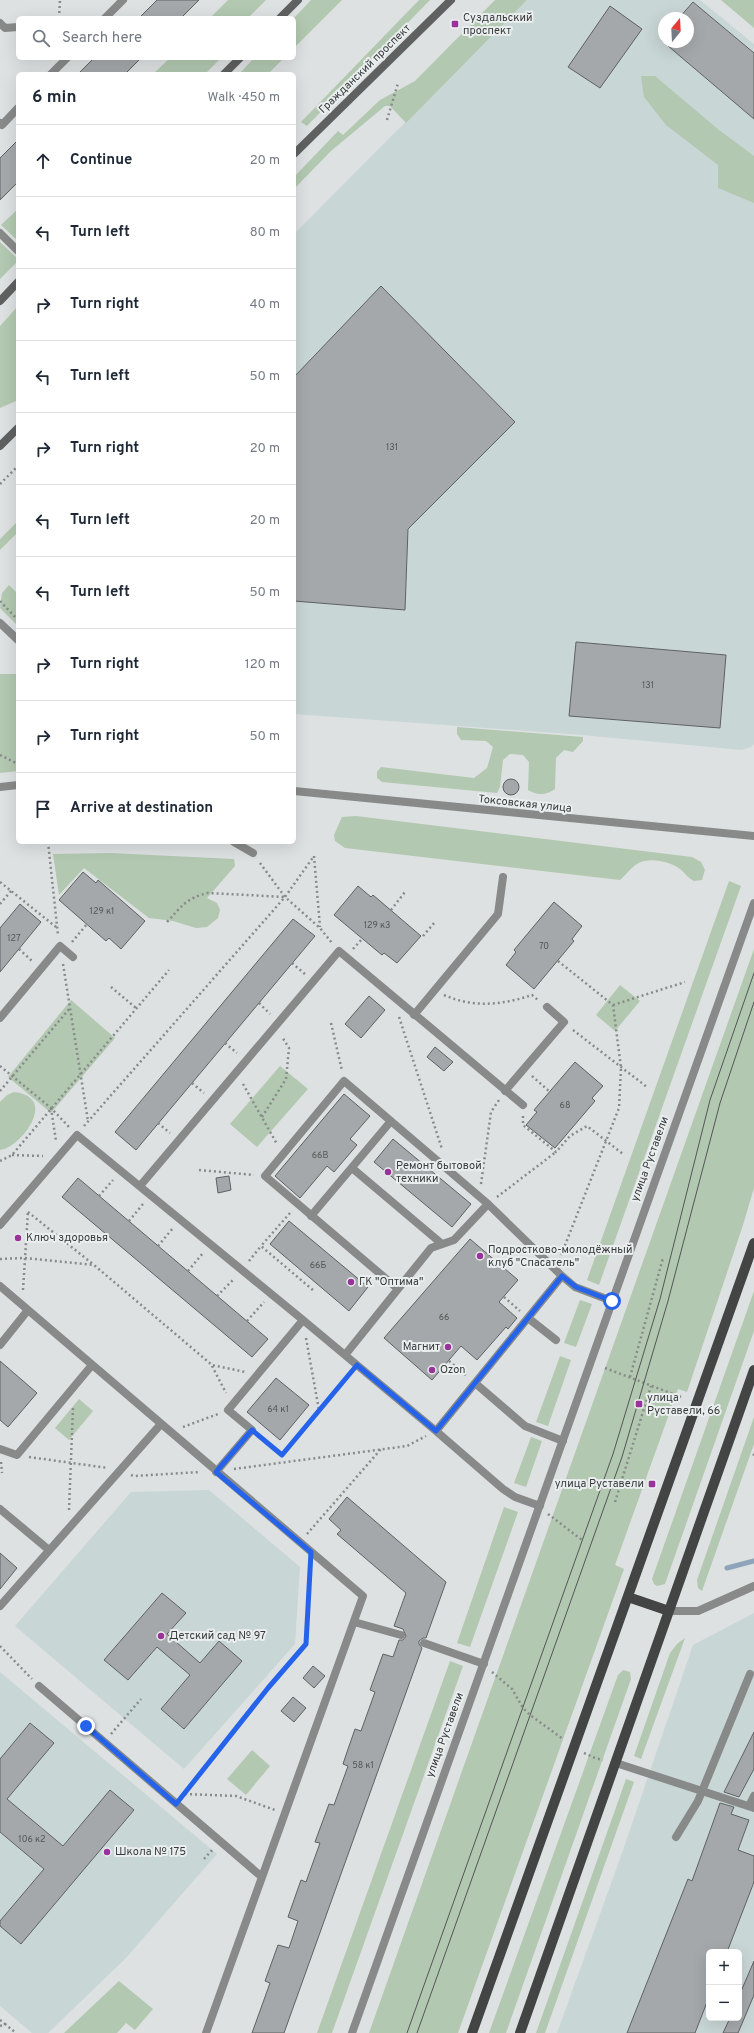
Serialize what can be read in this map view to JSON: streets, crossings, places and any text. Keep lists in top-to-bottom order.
{
  "streets": {
    "main road": ["Гражданский проспект"],
    "street": ["Токсовская улица", "улица Руставели"]
  },
  "places": {
    "transit": ["Суздальский проспект", "улица Руставели, 66", "улица Руставели"],
    "other": [
      "Ремонт бытовой техники",
      "Ключ здоровья",
      "Подростково-молодёжный клуб \"Спасатель\"",
      "ГК \"Оптима\"",
      "Магнит",
      "Ozon",
      "Детский сад № 97",
      "Школа № 175"
    ]
  },
  "house_numbers": [
    "131",
    "131",
    "129 к1",
    "129 к3",
    "127",
    "70",
    "68",
    "66В",
    "66Б",
    "66",
    "64 к1",
    "58 к1",
    "106 к2"
  ],
  "north": "top",
  "page": {
    "search": "Search here",
    "heading": ["6 min", "Walk · 450 m"],
    "list": [
      ["Continue", "20 m"],
      ["Turn left", "80 m"],
      ["Turn right", "40 m"],
      ["Turn left", "50 m"],
      ["Turn right", "20 m"],
      ["Turn left", "20 m"],
      ["Turn left", "50 m"],
      ["Turn right", "120 m"],
      ["Turn right", "50 m"],
      "Arrive at destination"
    ],
    "map_buttons": ["+", "−"]
  }
}
